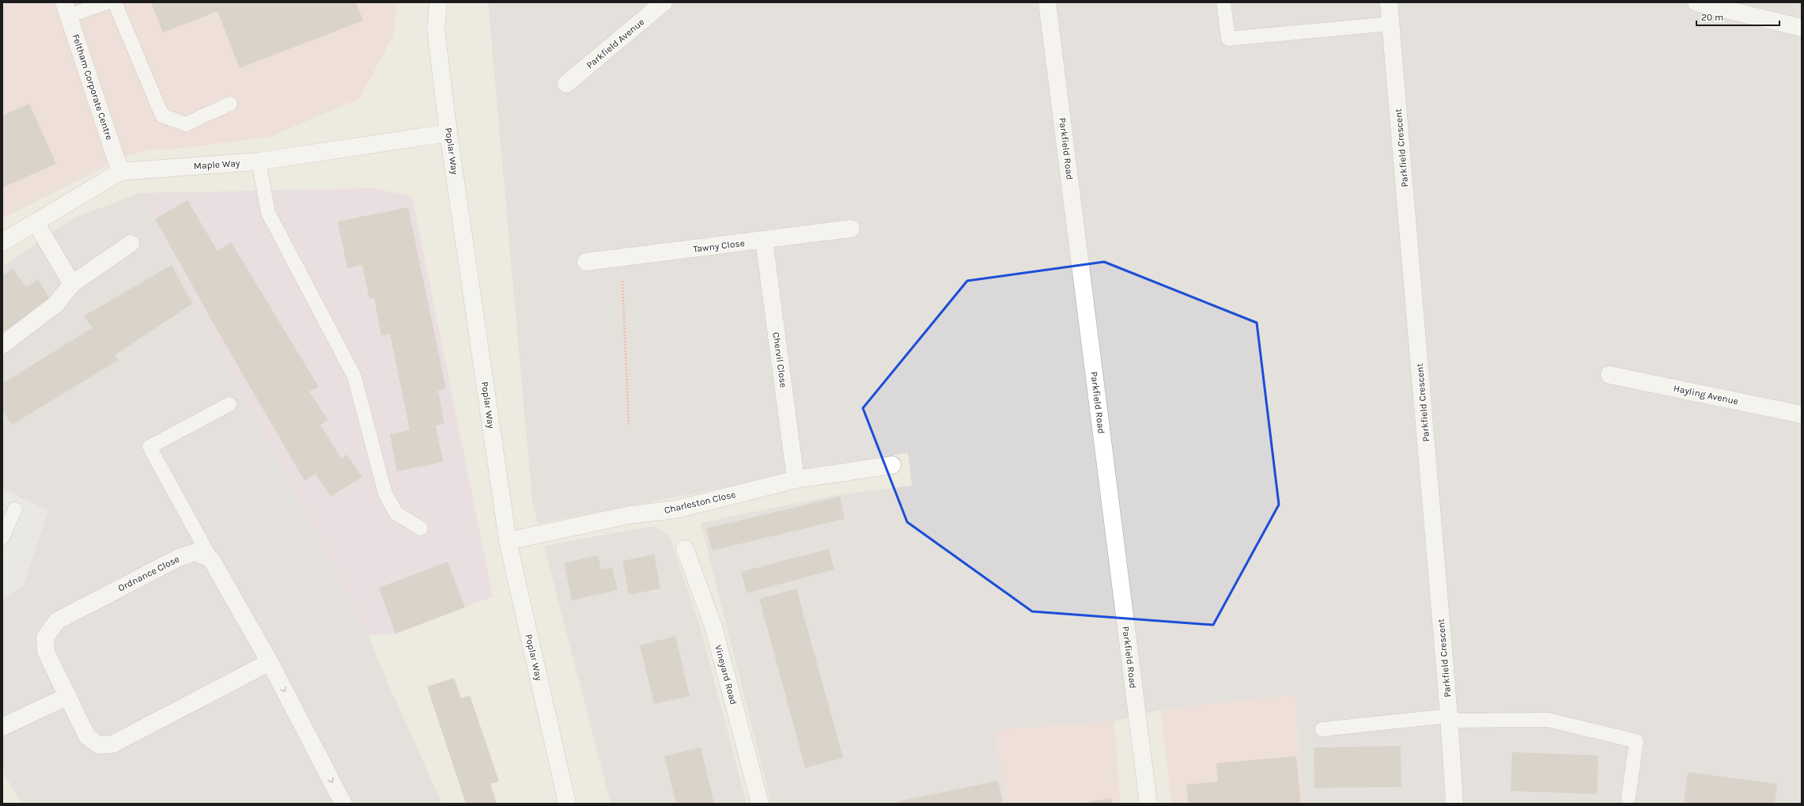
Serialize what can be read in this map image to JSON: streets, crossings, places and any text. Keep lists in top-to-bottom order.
{
  "streets": {
    "street": [
      "Parkfield Avenue",
      "Feltham Corporate Centre",
      "Parkfield Crescent",
      "Parkfield Road",
      "Poplar Way",
      "Maple Way",
      "Tawny Close",
      "Chervil Close",
      "Hayling Avenue",
      "Charleston Close",
      "Ordnance Close",
      "Vineyard Road"
    ]
  },
  "crossings": [
    ["Feltham Corporate Centre", "Maple Way"],
    ["Poplar Way", "Maple Way"],
    ["Poplar Way", "Charleston Close"],
    ["Tawny Close", "Chervil Close"],
    ["Chervil Close", "Charleston Close"]
  ],
  "scale_bar": "20 m"
}
